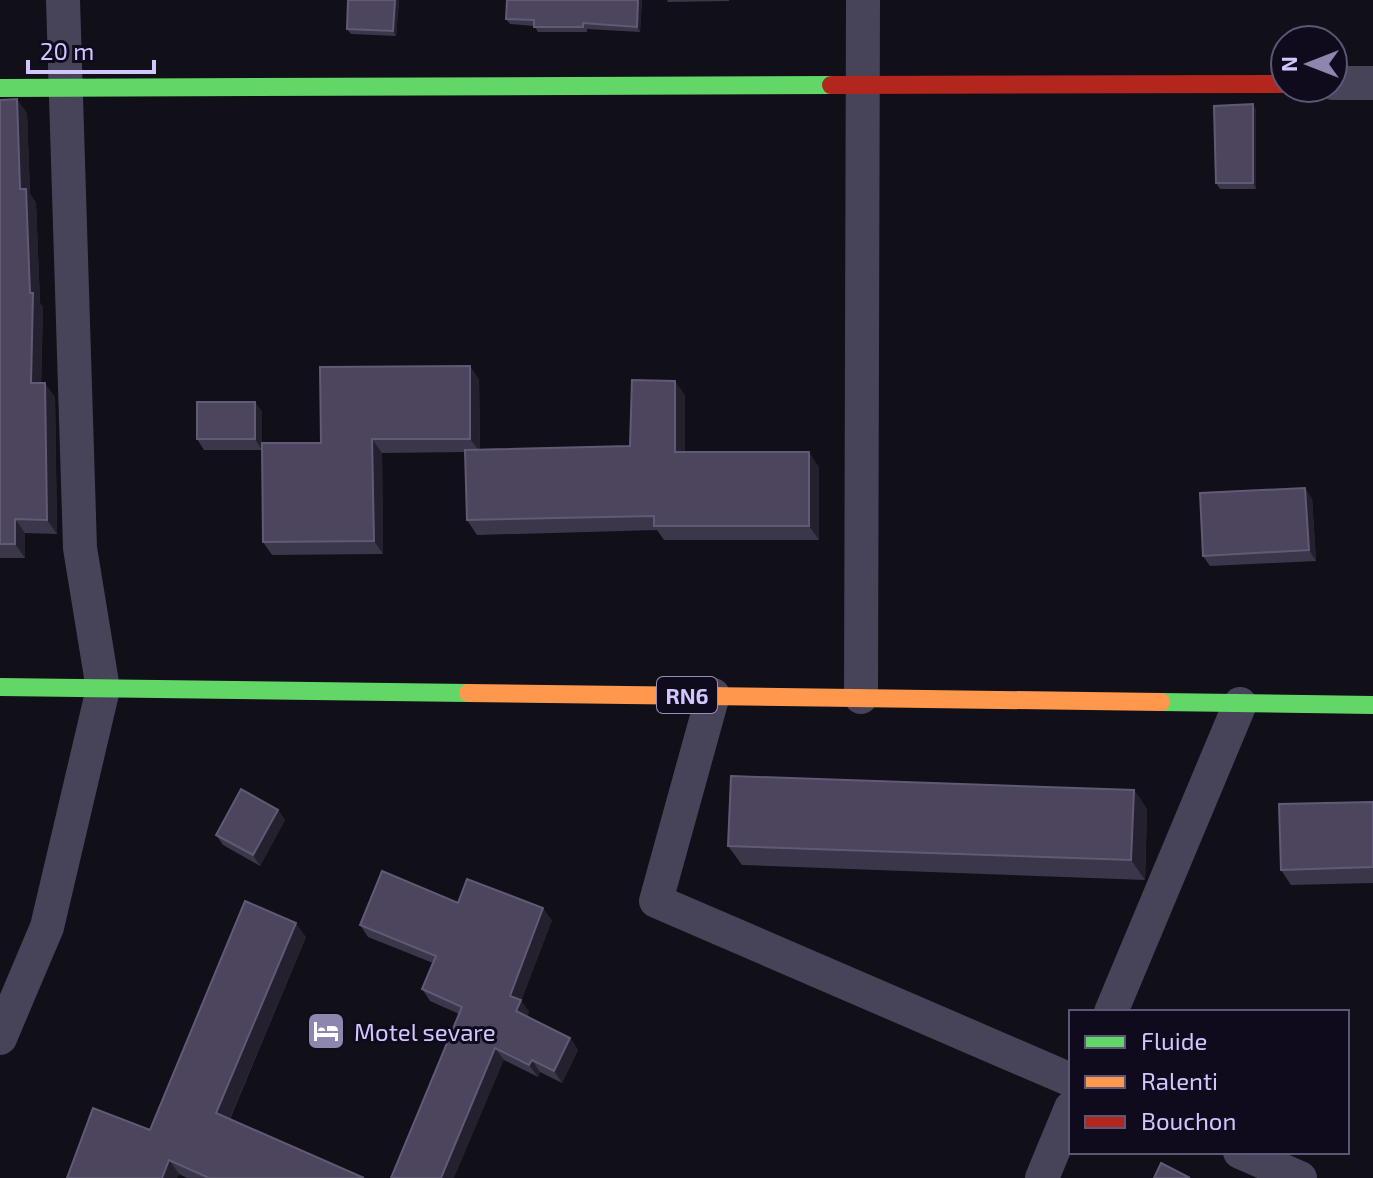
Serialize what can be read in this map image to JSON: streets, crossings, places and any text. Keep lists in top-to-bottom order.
{
  "streets": {
    "main road": ["RN6"]
  },
  "places": {
    "hotel": ["Motel sevare"]
  },
  "legend": ["Fluide", "Ralenti", "Bouchon"],
  "scale_bar": "20 m",
  "north": "left"
}
